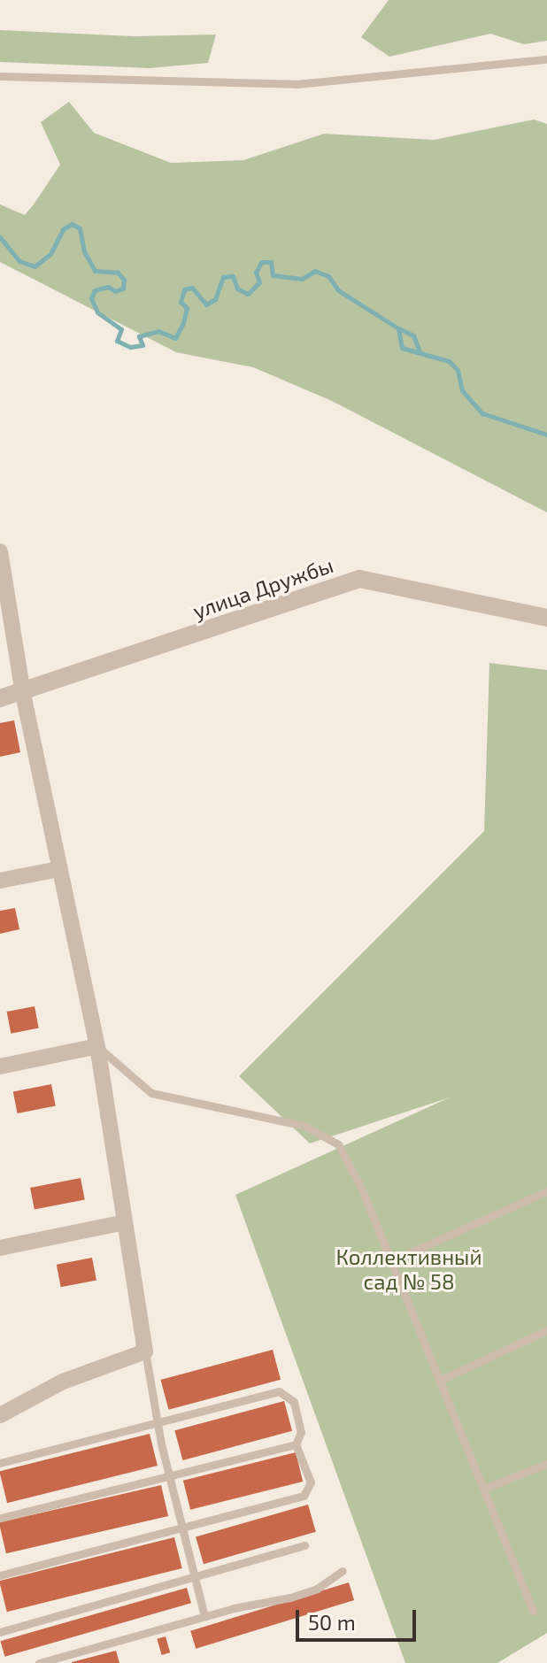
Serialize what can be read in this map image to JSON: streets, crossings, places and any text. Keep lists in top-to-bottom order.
{
  "streets": {
    "street": ["улица Дружбы"]
  },
  "parks": ["Коллективный сад № 58"],
  "scale_bar": "50 m"
}
